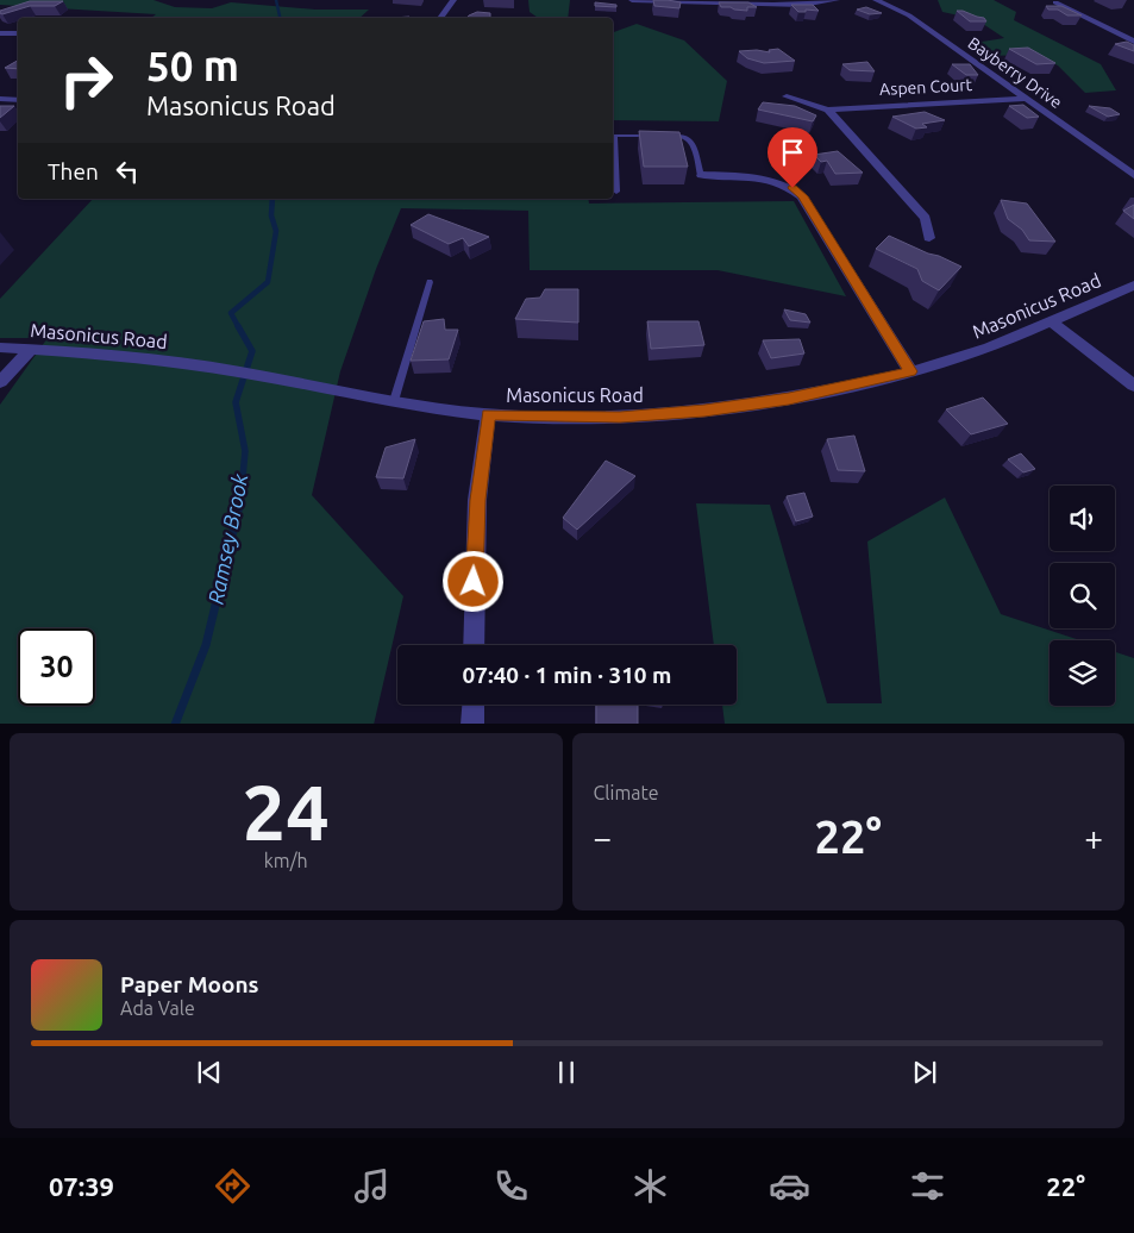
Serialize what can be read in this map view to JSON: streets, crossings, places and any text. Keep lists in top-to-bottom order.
{
  "streets": {
    "street": ["Bayberry Drive", "Aspen Court", "Masonicus Road"]
  },
  "crossings": [
    ["Bayberry Drive", "Aspen Court"]
  ],
  "water": ["Ramsey Brook"],
  "page": {
    "turn": ["50 m", "Masonicus Road"],
    "then": "Then",
    "limit": "30",
    "trip": "07:40 · 1 min · 310 m",
    "tile": [
      ["24", "km/h"],
      "Climate"
    ],
    "heat": ["−", "22°", "+"],
    "song": ["Paper Moons", "Ada Vale"],
    "tabs": ["07:39", "22°"]
  }
}
